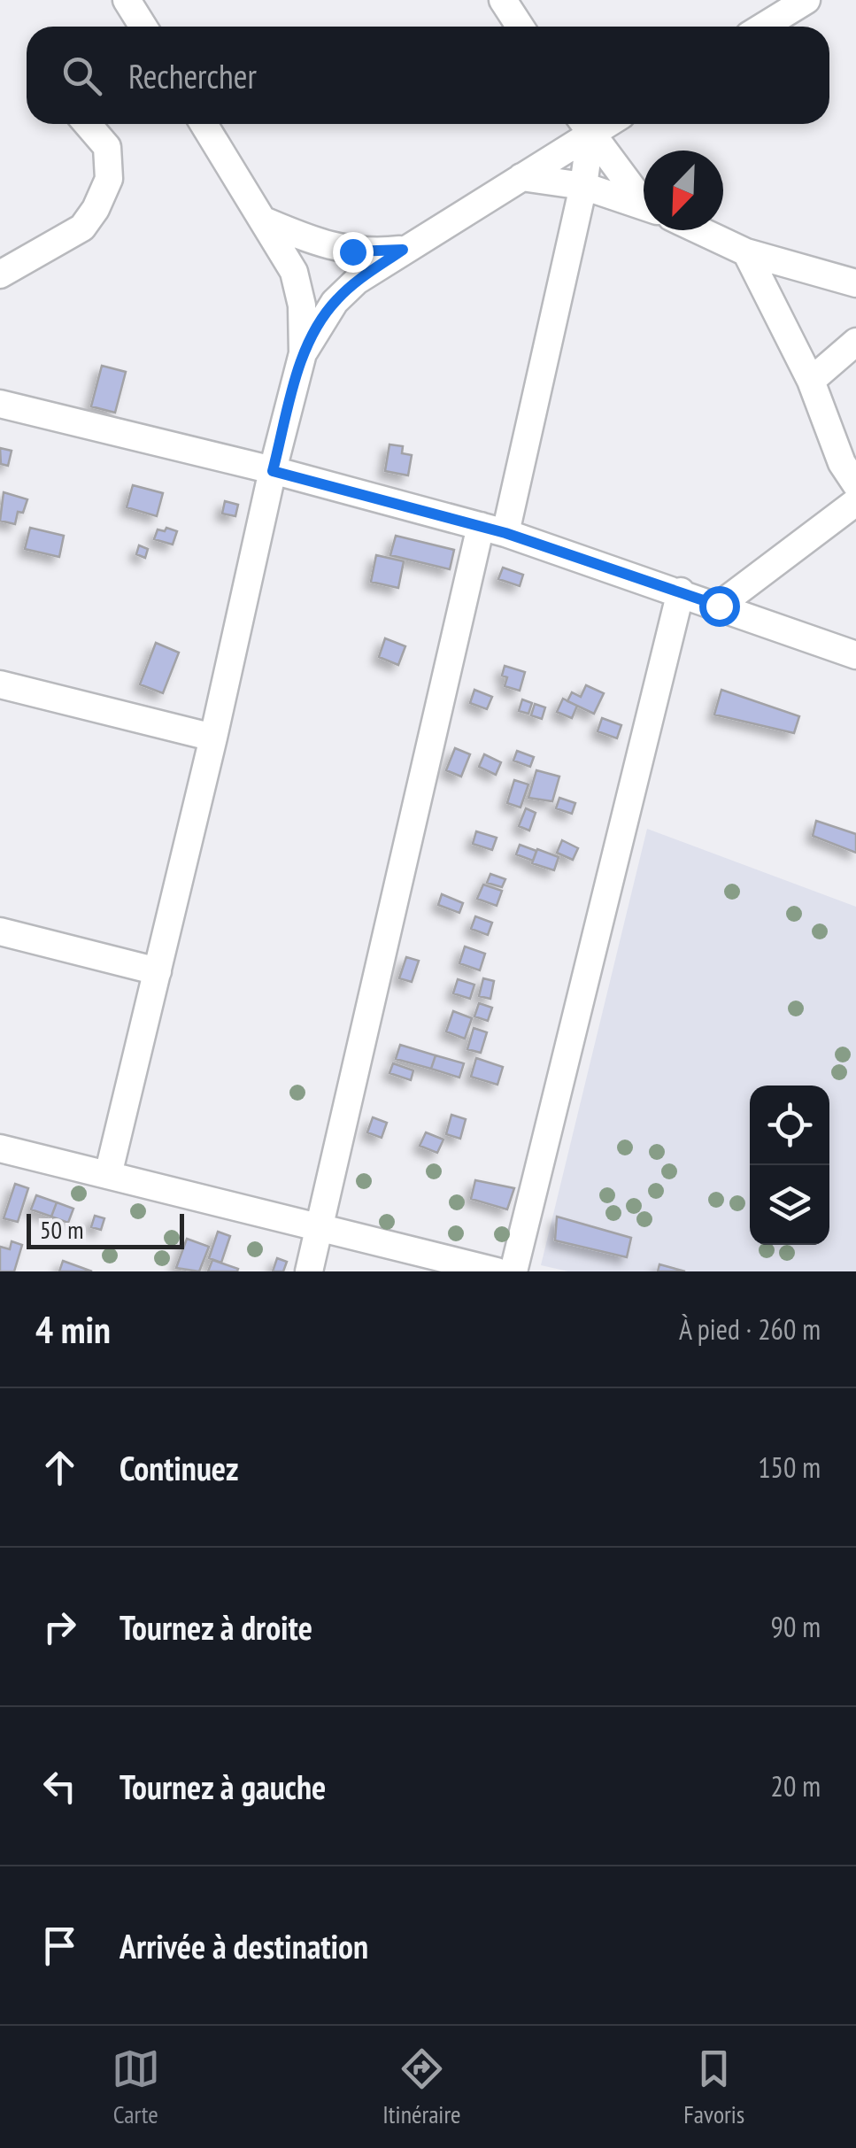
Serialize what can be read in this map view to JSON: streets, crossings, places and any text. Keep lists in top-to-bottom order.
{
  "scale_bar": "50 m",
  "north": "bottom left",
  "page": {
    "search": "Rechercher",
    "scale": "50 m",
    "heading": ["4 min", "À pied · 260 m"],
    "list": [
      ["Continuez", "150 m"],
      ["Tournez à droite", "90 m"],
      ["Tournez à gauche", "20 m"],
      "Arrivée à destination"
    ],
    "nav": ["Carte", "Itinéraire", "Favoris"]
  }
}
